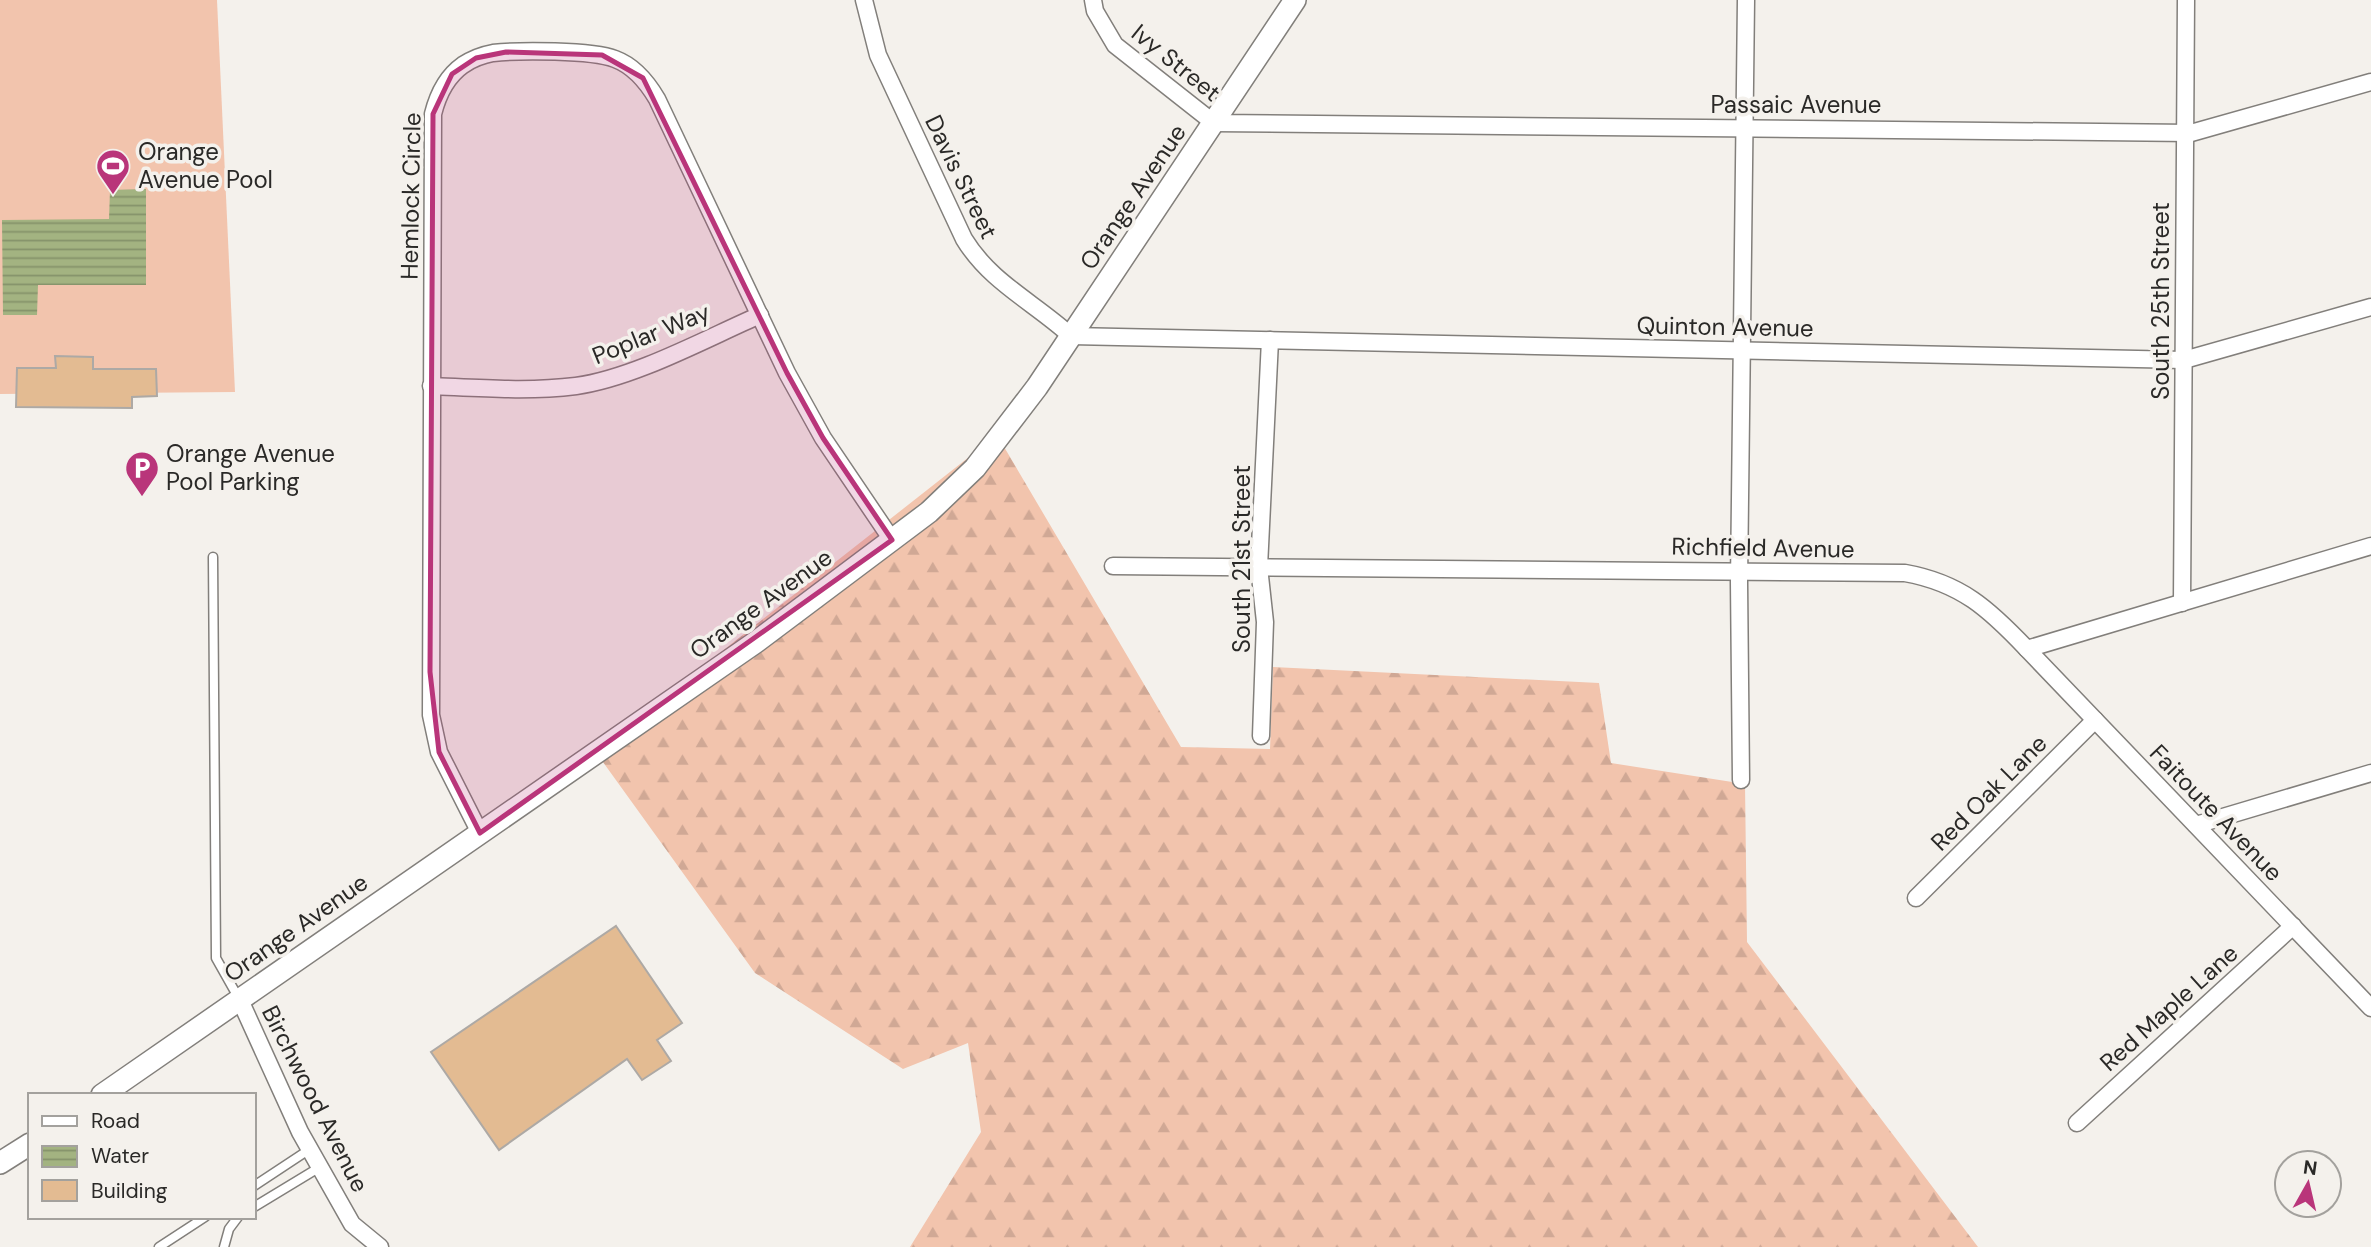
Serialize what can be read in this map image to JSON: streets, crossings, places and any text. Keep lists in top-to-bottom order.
{
  "streets": {
    "street": [
      "Ivy Street",
      "Passaic Avenue",
      "Davis Street",
      "Hemlock Circle",
      "Orange Avenue",
      "South 25th Street",
      "Quinton Avenue",
      "Poplar Way",
      "Richfield Avenue",
      "South 21st Street",
      "Red Oak Lane",
      "Faitoute Avenue",
      "Red Maple Lane",
      "Birchwood Avenue"
    ]
  },
  "crossings": [
    ["Ivy Street", "Passaic Avenue"],
    ["Ivy Street", "Orange Avenue"],
    ["Passaic Avenue", "Orange Avenue"],
    ["Passaic Avenue", "South 25th Street"],
    ["Davis Street", "Orange Avenue"],
    ["Davis Street", "Quinton Avenue"],
    ["Hemlock Circle", "Orange Avenue"],
    ["Hemlock Circle", "Poplar Way"],
    ["Orange Avenue", "Quinton Avenue"],
    ["Orange Avenue", "Birchwood Avenue"],
    ["South 25th Street", "Quinton Avenue"],
    ["Quinton Avenue", "South 21st Street"],
    ["Richfield Avenue", "South 21st Street"],
    ["Richfield Avenue", "Faitoute Avenue"],
    ["Red Oak Lane", "Faitoute Avenue"],
    ["Faitoute Avenue", "Red Maple Lane"]
  ],
  "places": {
    "sports": ["Orange Avenue Pool"],
    "parking": ["Orange Avenue Pool Parking"]
  },
  "legend": ["Road", "Water", "Building"],
  "north": "top"
}
